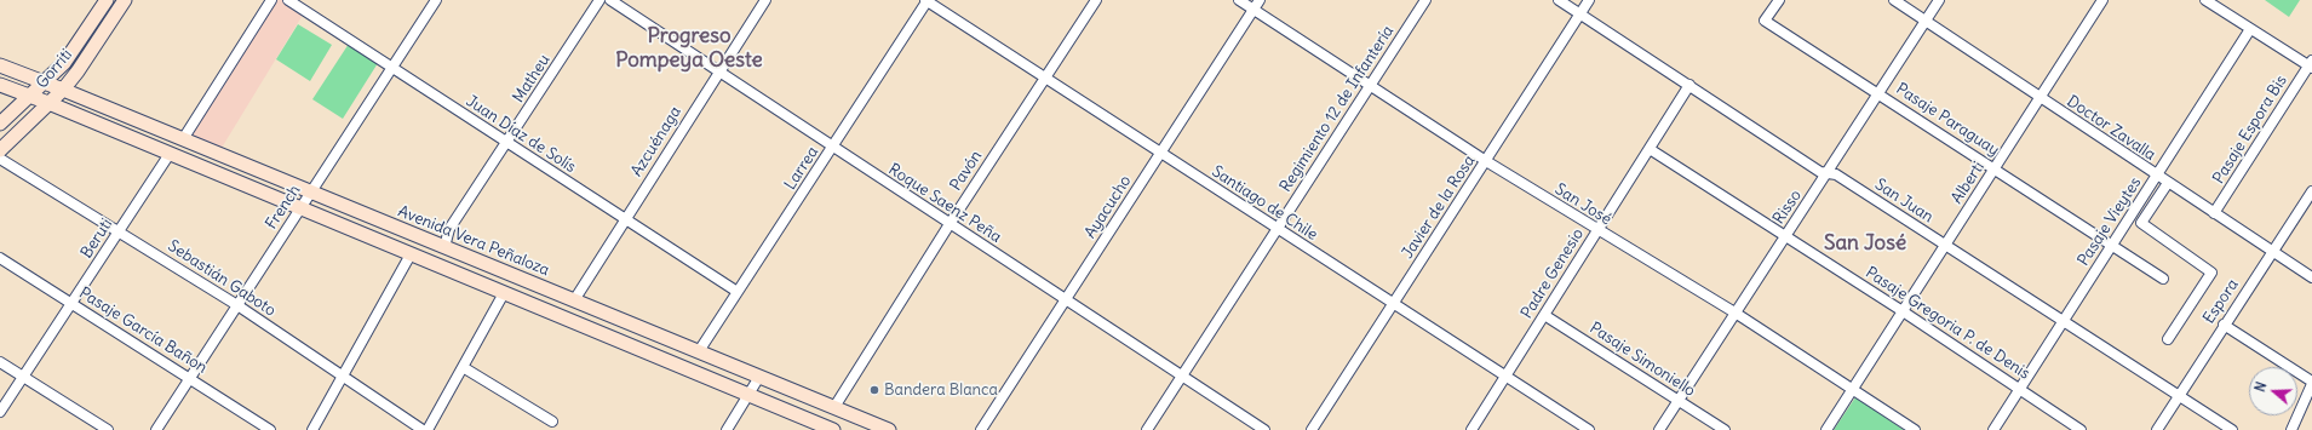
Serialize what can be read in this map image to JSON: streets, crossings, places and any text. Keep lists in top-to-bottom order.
{
  "streets": {
    "main road": ["Gorriti", "Avenida Vera Peñaloza"],
    "street": [
      "Matheu",
      "Regimiento 12 de Infantería",
      "Pasaje Paraguay",
      "Doctor Zavalla",
      "Pasaje Espora Bis",
      "Juan Díaz de Solís",
      "Azcuénaga",
      "Larrea",
      "Pavón",
      "Alberti",
      "San Juan",
      "Roque Saenz Peña",
      "Santiago de Chile",
      "San José",
      "French",
      "Ayacucho",
      "Javier de la Rosa",
      "Risso",
      "Pasaje Vieytes",
      "Beruti",
      "Padre Genesio",
      "Sebastián Gaboto",
      "Espora",
      "Pasaje Gregoria P. de Denis",
      "Pasaje García Bañon",
      "Pasaje Simoniello"
    ]
  },
  "crossings": [
    ["Gorriti", "Avenida Vera Peñaloza"],
    ["Matheu", "Juan Díaz de Solís"],
    ["Matheu", "Avenida Vera Peñaloza"],
    ["Regimiento 12 de Infantería", "Roque Saenz Peña"],
    ["Regimiento 12 de Infantería", "Santiago de Chile"],
    ["Regimiento 12 de Infantería", "San José"],
    ["Pasaje Paraguay", "Alberti"],
    ["Pasaje Paraguay", "Risso"],
    ["Pasaje Paraguay", "Pasaje Vieytes"],
    ["Doctor Zavalla", "Pasaje Espora Bis"],
    ["Doctor Zavalla", "Alberti"],
    ["Doctor Zavalla", "Risso"],
    ["Doctor Zavalla", "Pasaje Vieytes"],
    ["Doctor Zavalla", "Espora"],
    ["Juan Díaz de Solís", "Azcuénaga"],
    ["Juan Díaz de Solís", "Larrea"],
    ["Juan Díaz de Solís", "French"],
    ["Azcuénaga", "Roque Saenz Peña"],
    ["Azcuénaga", "Avenida Vera Peñaloza"],
    ["Larrea", "Roque Saenz Peña"],
    ["Larrea", "Santiago de Chile"],
    ["Larrea", "Avenida Vera Peñaloza"],
    ["Pavón", "Roque Saenz Peña"],
    ["Pavón", "Santiago de Chile"],
    ["Pavón", "Avenida Vera Peñaloza"],
    ["Alberti", "San Juan"],
    ["Alberti", "San José"],
    ["Alberti", "Pasaje Gregoria P. de Denis"],
    ["San Juan", "Javier de la Rosa"],
    ["San Juan", "Risso"],
    ["San Juan", "Pasaje Vieytes"],
    ["San Juan", "Padre Genesio"],
    ["San Juan", "Espora"],
    ["Roque Saenz Peña", "Ayacucho"],
    ["Santiago de Chile", "Ayacucho"],
    ["Santiago de Chile", "Javier de la Rosa"],
    ["Santiago de Chile", "Padre Genesio"],
    ["San José", "Ayacucho"],
    ["San José", "Javier de la Rosa"],
    ["San José", "Risso"],
    ["San José", "Padre Genesio"],
    ["French", "Avenida Vera Peñaloza"],
    ["French", "Sebastián Gaboto"],
    ["French", "Pasaje García Bañon"],
    ["Risso", "Pasaje Gregoria P. de Denis"],
    ["Risso", "Pasaje Simoniello"],
    ["Pasaje Vieytes", "Pasaje Gregoria P. de Denis"],
    ["Beruti", "Sebastián Gaboto"],
    ["Beruti", "Pasaje García Bañon"],
    ["Padre Genesio", "Pasaje Gregoria P. de Denis"],
    ["Padre Genesio", "Pasaje Simoniello"]
  ],
  "districts": ["Progreso Pompeya Oeste", "San José"],
  "places": ["Bandera Blanca"],
  "north": "left"
}
